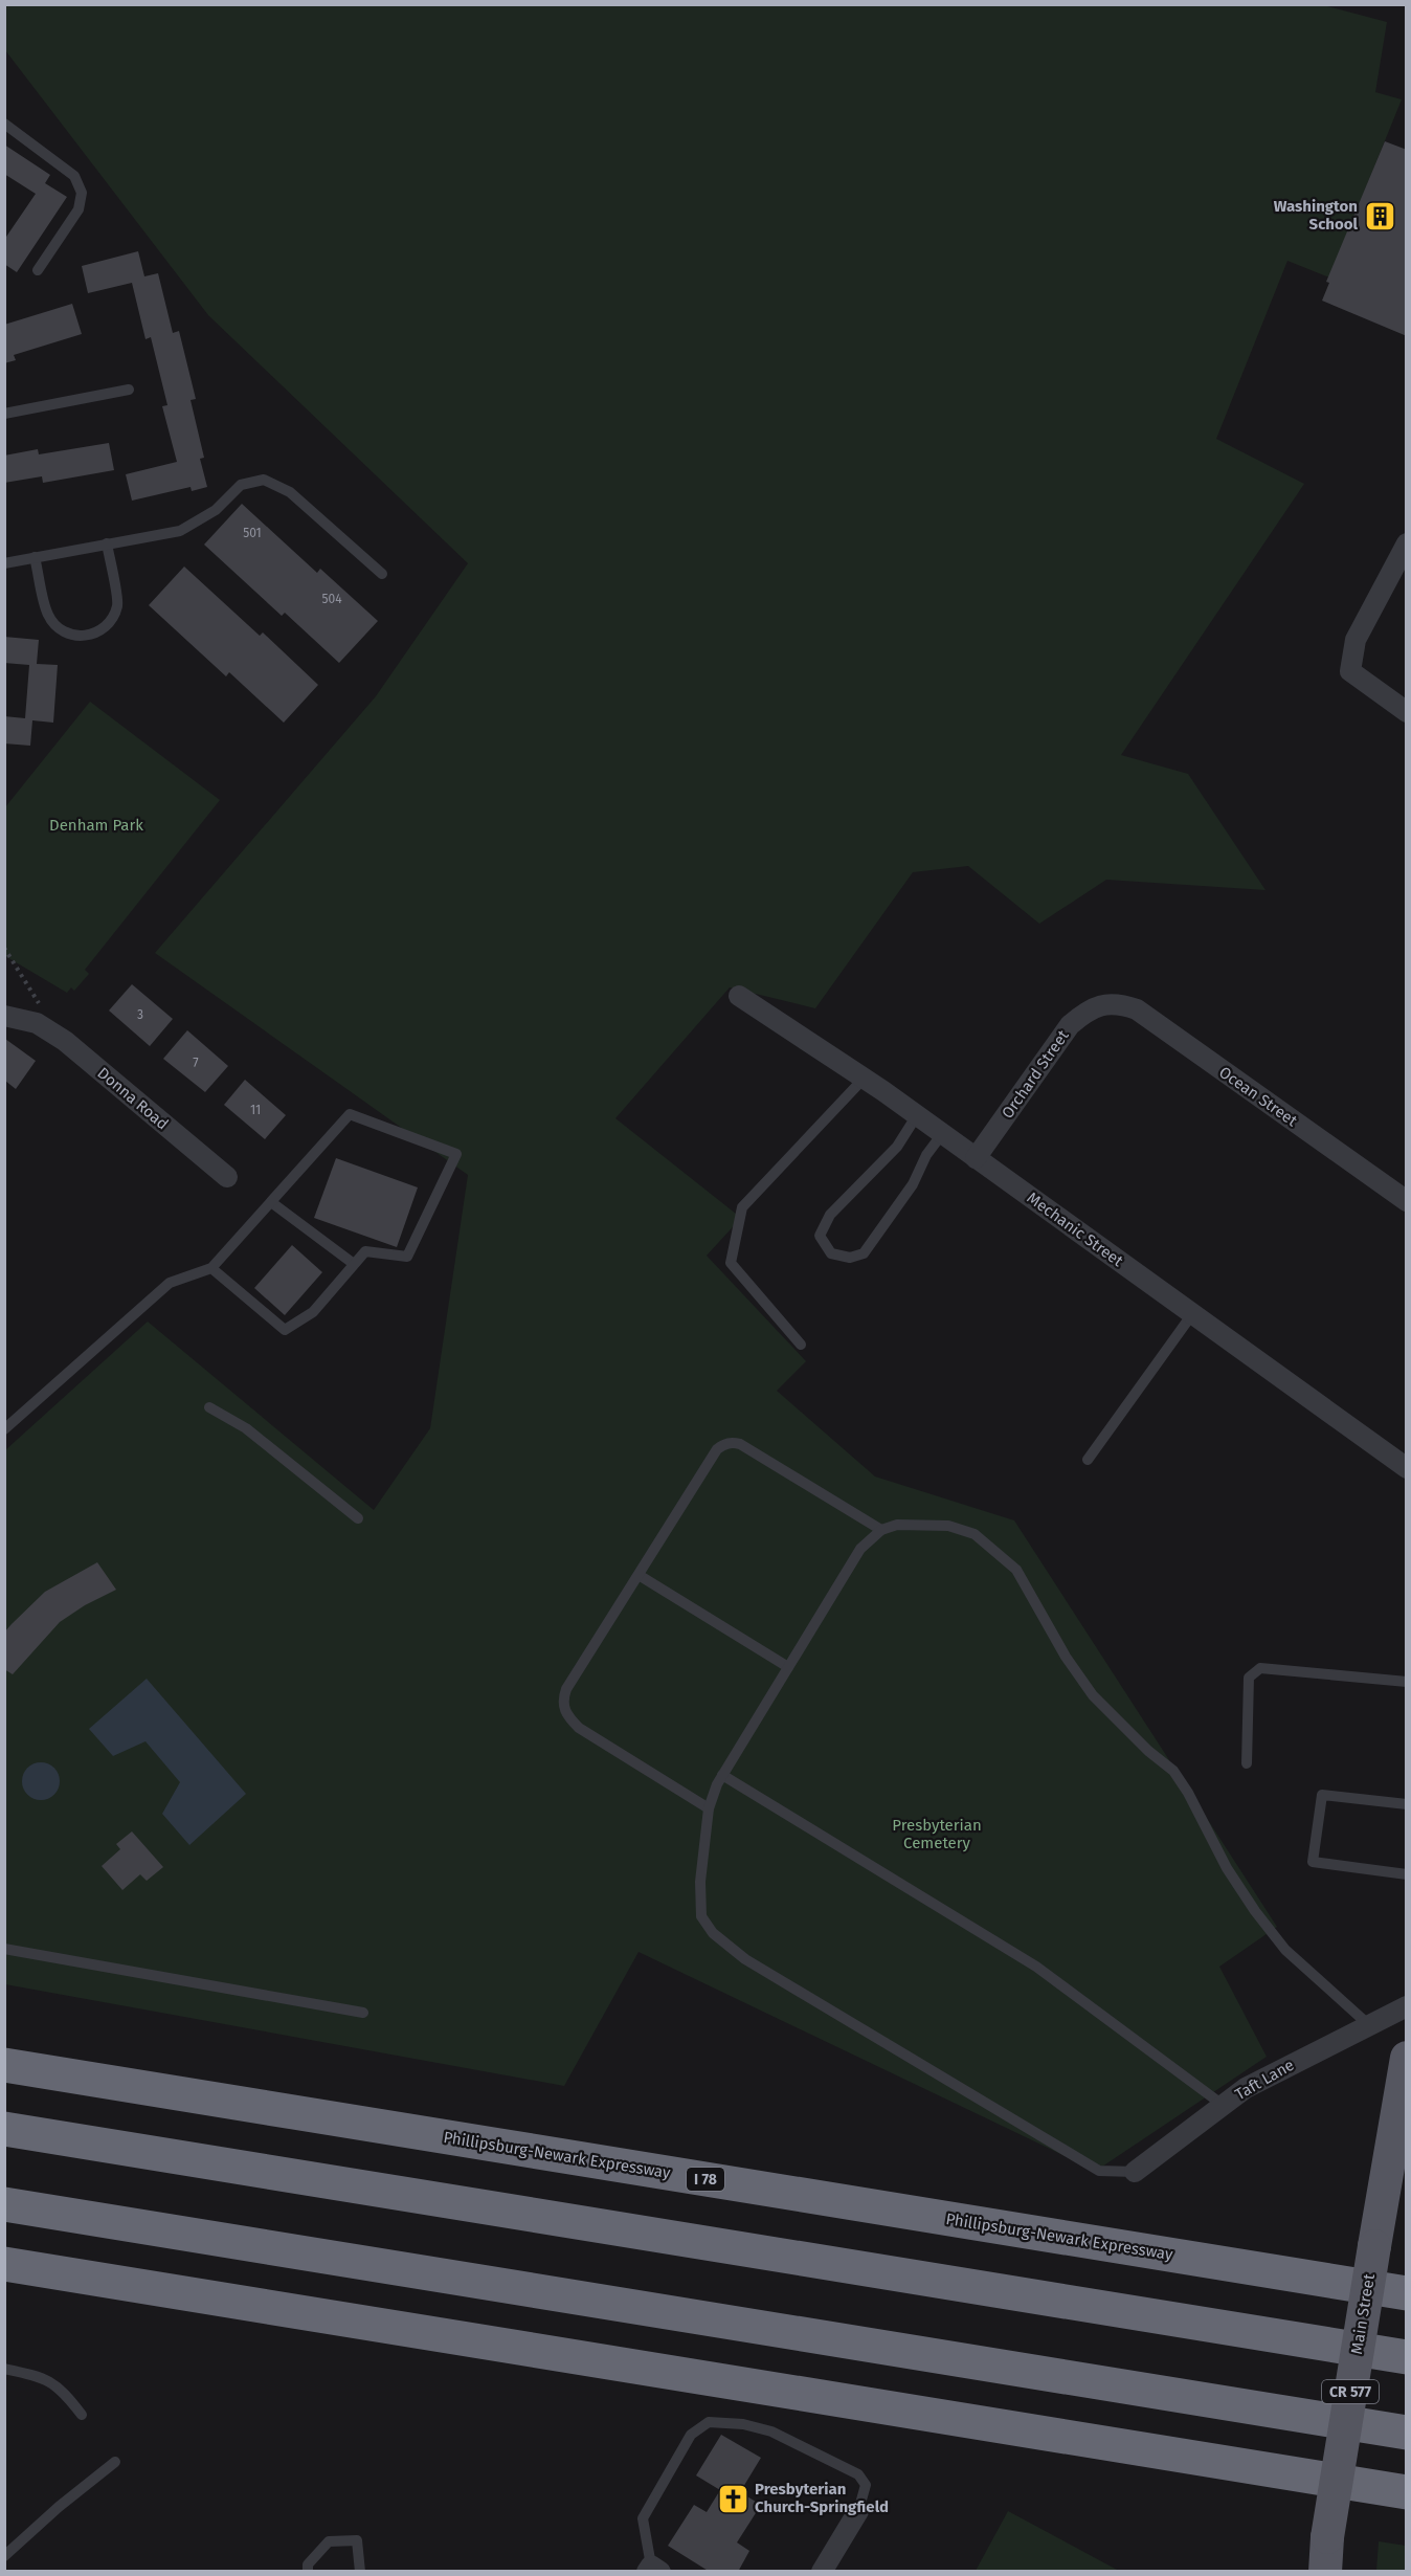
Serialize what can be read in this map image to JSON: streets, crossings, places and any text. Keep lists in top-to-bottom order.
{
  "streets": {
    "highway": ["Phillipsburg-Newark Expressway", "I 78"],
    "main road": ["Main Street", "CR 577"],
    "street": [
      "Orchard Street",
      "Ocean Street",
      "Donna Road",
      "Mechanic Street",
      "Taft Lane"
    ]
  },
  "crossings": [
    ["Orchard Street", "Ocean Street"],
    ["Orchard Street", "Mechanic Street"]
  ],
  "parks": ["Denham Park", "Presbyterian Cemetery"],
  "places": {
    "building": ["Washington School"],
    "church": ["Presbyterian Church-Springfield"]
  },
  "house_numbers": [
    "501",
    "504",
    "3",
    "7",
    "11"
  ]
}
